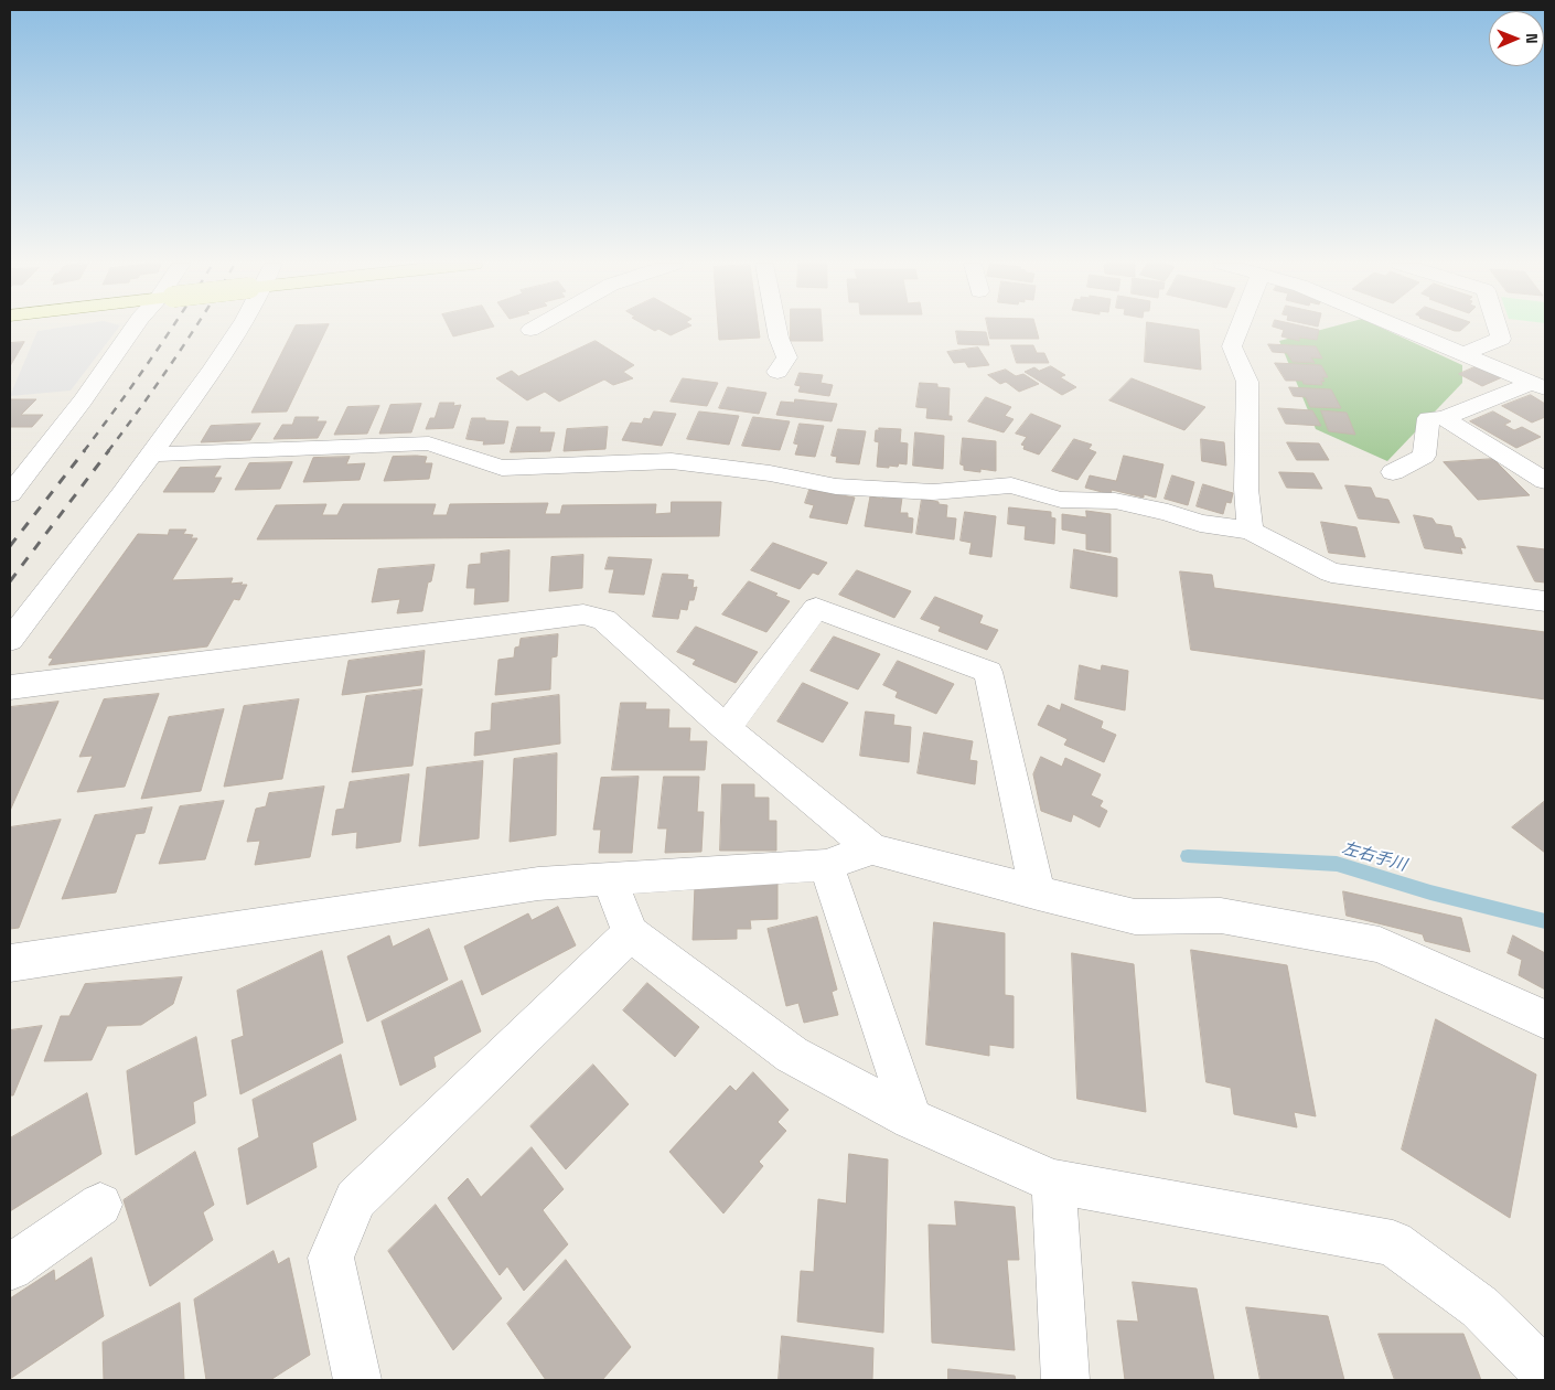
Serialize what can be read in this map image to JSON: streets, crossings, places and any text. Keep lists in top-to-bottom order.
{
  "water": ["左右手川"],
  "north": "right"
}
